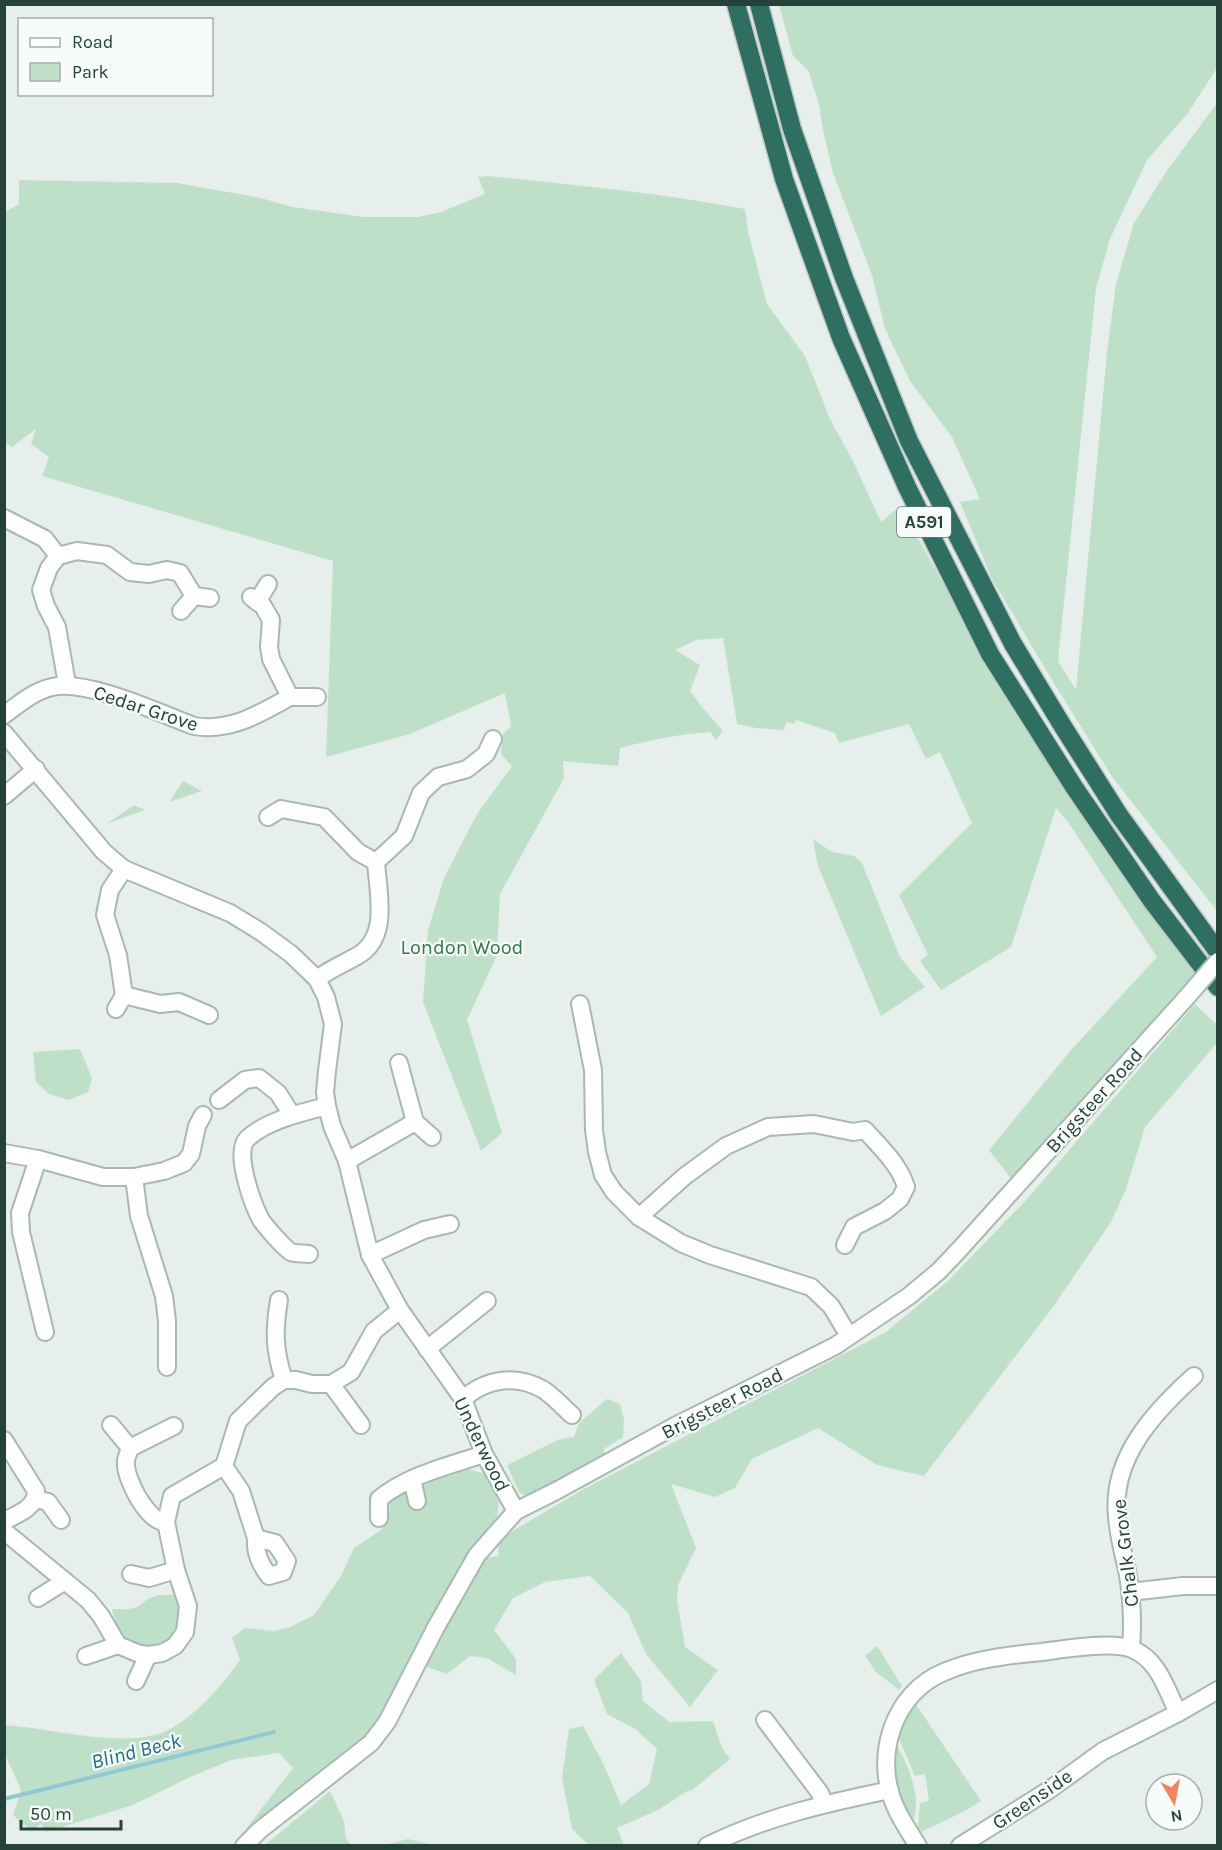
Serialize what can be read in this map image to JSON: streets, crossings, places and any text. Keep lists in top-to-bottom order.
{
  "streets": {
    "highway": ["A591"],
    "street": [
      "Cedar Grove",
      "Brigsteer Road",
      "Underwood",
      "Chalk Grove",
      "Greenside"
    ]
  },
  "crossings": [
    ["Brigsteer Road", "Underwood"]
  ],
  "water": ["Blind Beck"],
  "parks": ["London Wood"],
  "legend": ["Road", "Park"],
  "scale_bar": "50 m",
  "north": "bottom"
}
